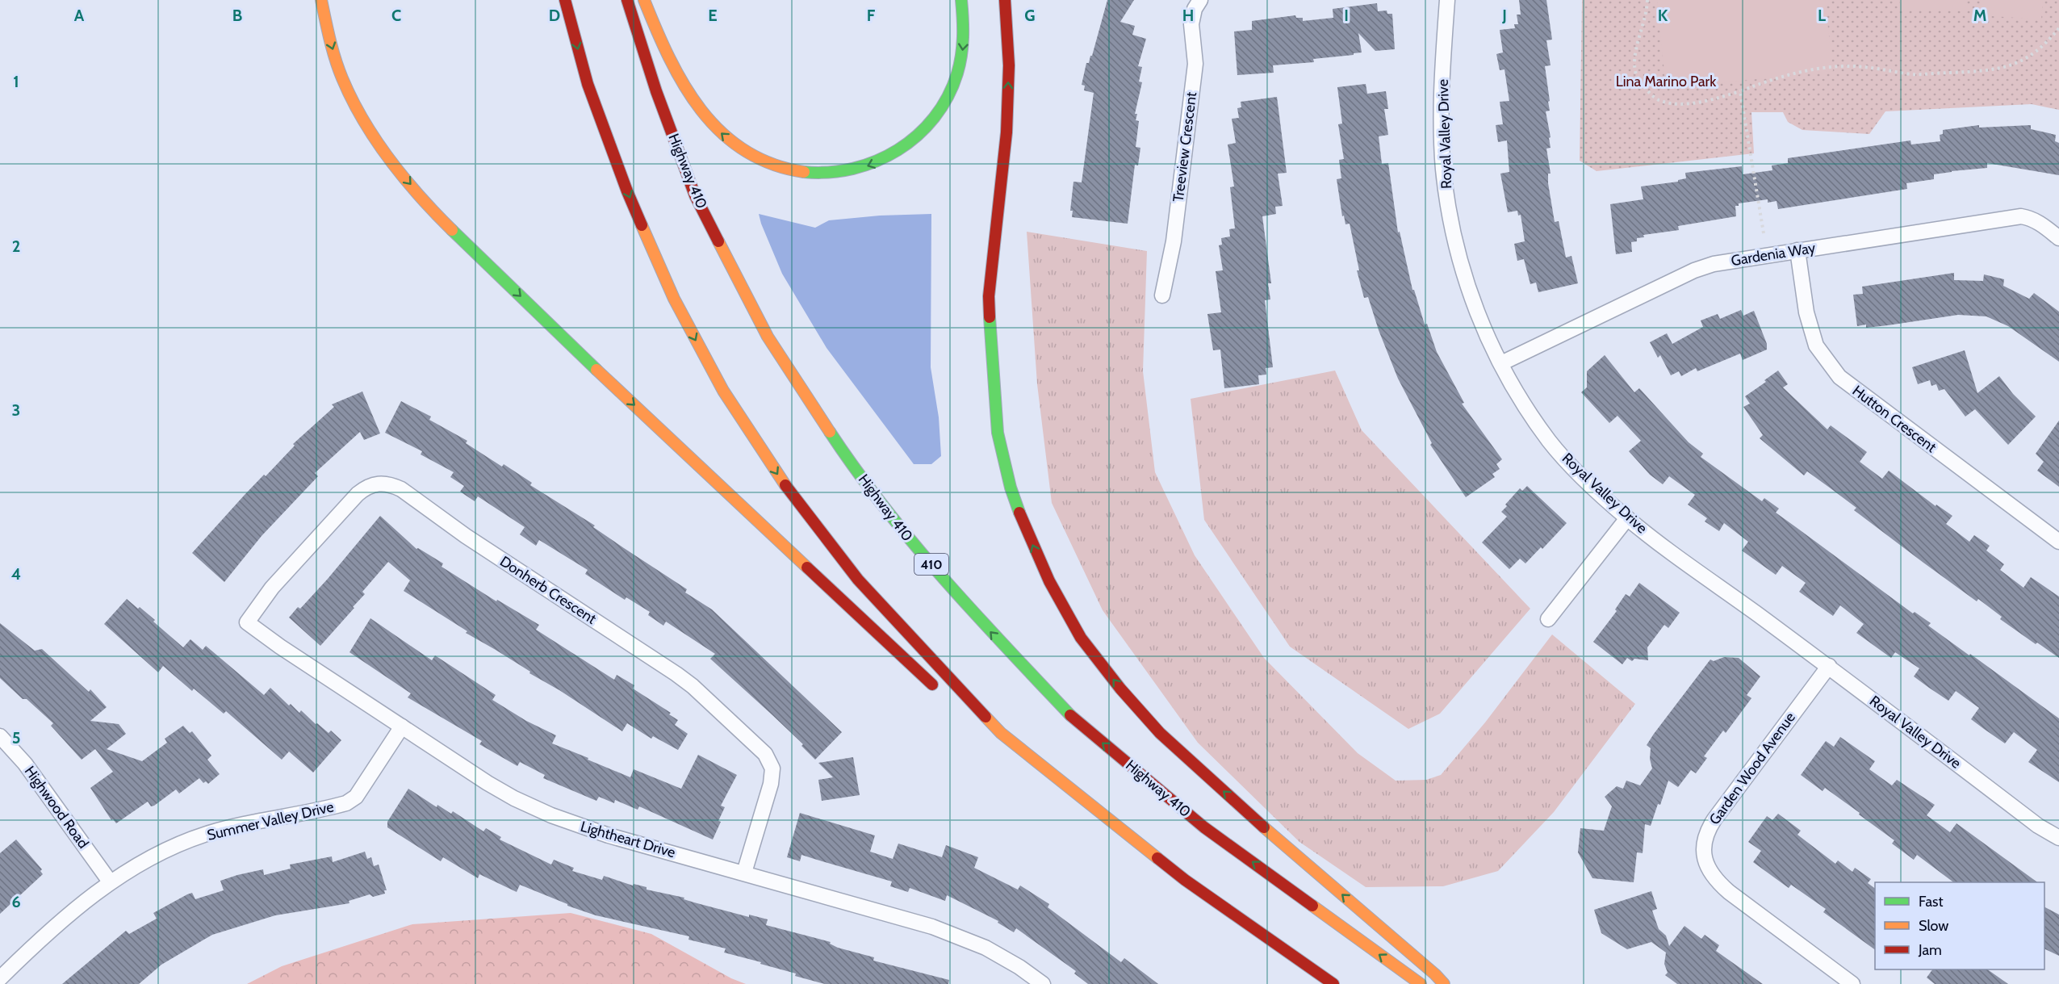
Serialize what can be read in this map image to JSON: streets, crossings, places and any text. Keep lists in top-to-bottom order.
{
  "streets": {
    "highway": ["Highway 410", "410"],
    "street": [
      "Royal Valley Drive",
      "Treeview Crescent",
      "Gardenia Way",
      "Hutton Crescent",
      "Donherb Crescent",
      "Garden Wood Avenue",
      "Highwood Road",
      "Summer Valley Drive",
      "Lightheart Drive"
    ]
  },
  "crossings": [
    ["Royal Valley Drive", "Gardenia Way"],
    ["Royal Valley Drive", "Garden Wood Avenue"],
    ["Gardenia Way", "Hutton Crescent"],
    ["Donherb Crescent", "Lightheart Drive"],
    ["Highwood Road", "Summer Valley Drive"],
    ["Summer Valley Drive", "Lightheart Drive"]
  ],
  "parks": ["Lina Marino Park"],
  "legend": ["Fast", "Slow", "Jam"],
  "grid": {
    "columns": [
      "A",
      "B",
      "C",
      "D",
      "E",
      "F",
      "G",
      "H",
      "I",
      "J",
      "K",
      "L",
      "M"
    ],
    "rows": [
      "1",
      "2",
      "3",
      "4",
      "5",
      "6"
    ]
  }
}
